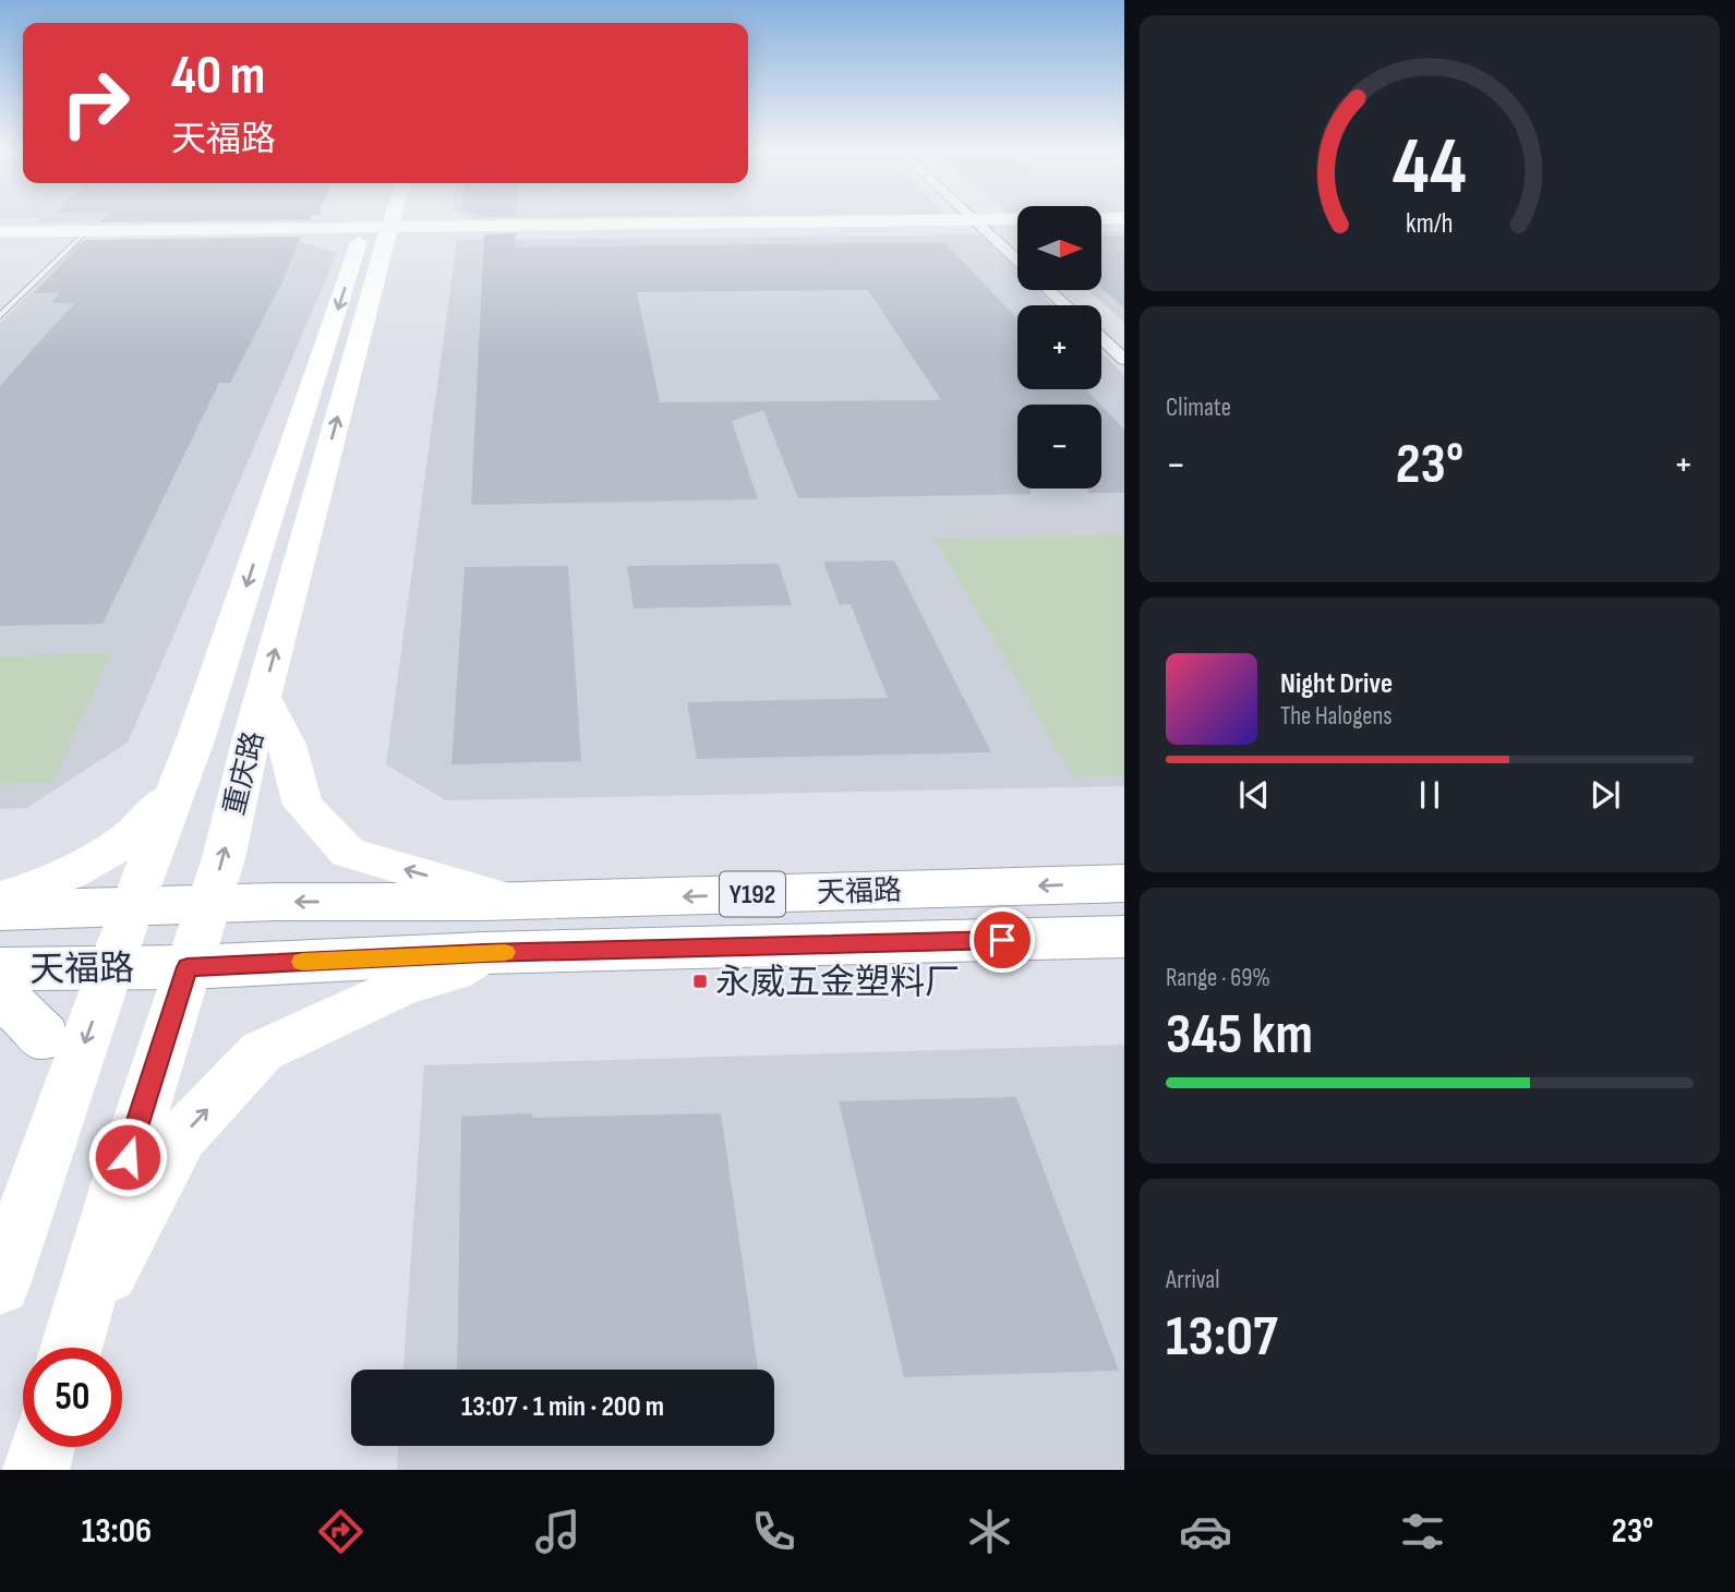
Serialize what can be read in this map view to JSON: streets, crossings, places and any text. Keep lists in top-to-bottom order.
{
  "streets": {
    "main road": ["重庆路", "天福路", "Y192"]
  },
  "crossings": [
    ["重庆路", "天福路"]
  ],
  "places": {
    "transit": ["永威五金塑料厂"]
  },
  "north": "right",
  "page": {
    "turn": ["40 m", "天福路"],
    "map_buttons": ["+", "−"],
    "tile": [
      "Climate",
      ["Range · 69%", "345 km"],
      ["Arrival", "13:07"]
    ],
    "heat": ["−", "23°", "+"],
    "song": ["Night Drive", "The Halogens"],
    "limit": "50",
    "trip": "13:07 · 1 min · 200 m",
    "tabs": ["13:06", "23°"],
    "gauge": ["44", "km/h"]
  }
}
